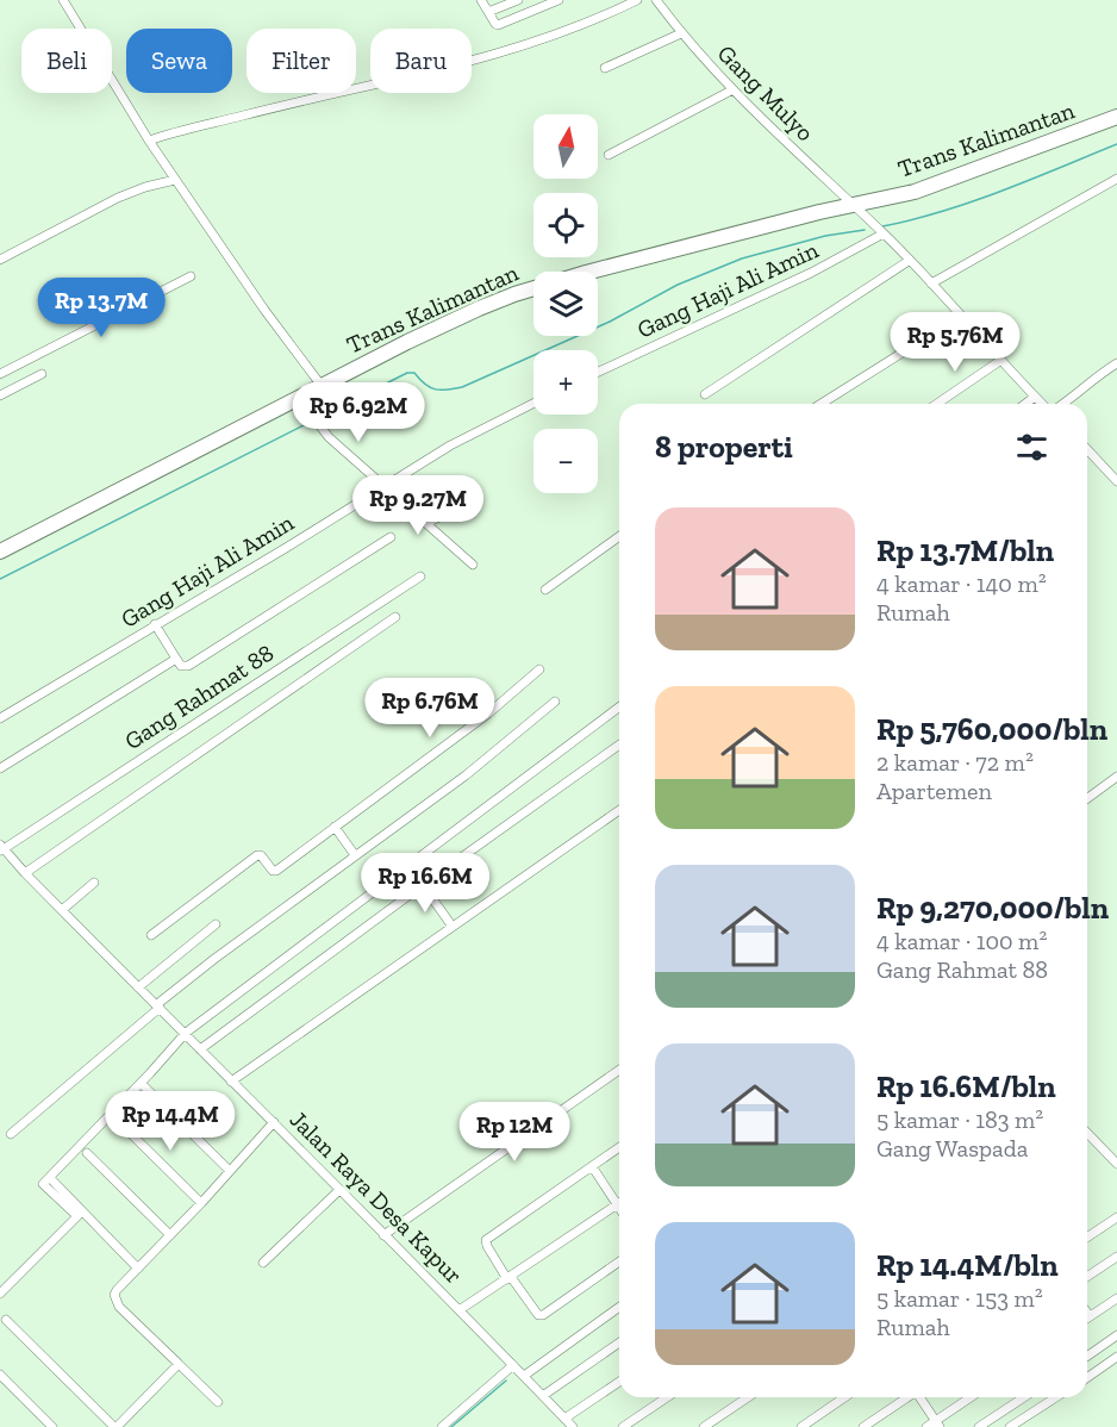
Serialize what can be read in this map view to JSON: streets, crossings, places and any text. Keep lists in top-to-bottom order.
{
  "streets": {
    "highway": ["Trans Kalimantan"],
    "street": [
      "Gang Mulyo",
      "Gang Haji Ali Amin",
      "Gang Rahmat 88",
      "Jalan Raya Desa Kapur"
    ]
  },
  "crossings": [
    ["Gang Mulyo", "Trans Kalimantan"],
    ["Gang Mulyo", "Gang Haji Ali Amin"],
    ["Gang Rahmat 88", "Jalan Raya Desa Kapur"]
  ],
  "north": "top",
  "page": {
    "chip": [
      "Beli",
      "Sewa",
      "Filter",
      "Baru"
    ],
    "map_buttons": ["+", "−"],
    "price": [
      "Rp 13.7M",
      "Rp 5.76M",
      "Rp 6.92M",
      "Rp 9.27M",
      "Rp 6.76M",
      "Rp 16.6M",
      "Rp 14.4M",
      "Rp 12M"
    ],
    "heading": "8 properti",
    "list": [
      {
        "name": "Rp 13.7M/bln",
        "note": "4 kamar · 140 m² · Rumah"
      },
      {
        "name": "Rp 5,760,000/bln",
        "note": "2 kamar · 72 m² · Apartemen"
      },
      {
        "name": "Rp 9,270,000/bln",
        "note": "4 kamar · 100 m² · Gang Rahmat 88"
      },
      {
        "name": "Rp 16.6M/bln",
        "note": "5 kamar · 183 m² · Gang Waspada"
      },
      {
        "name": "Rp 14.4M/bln",
        "note": "5 kamar · 153 m² · Rumah"
      }
    ]
  }
}
